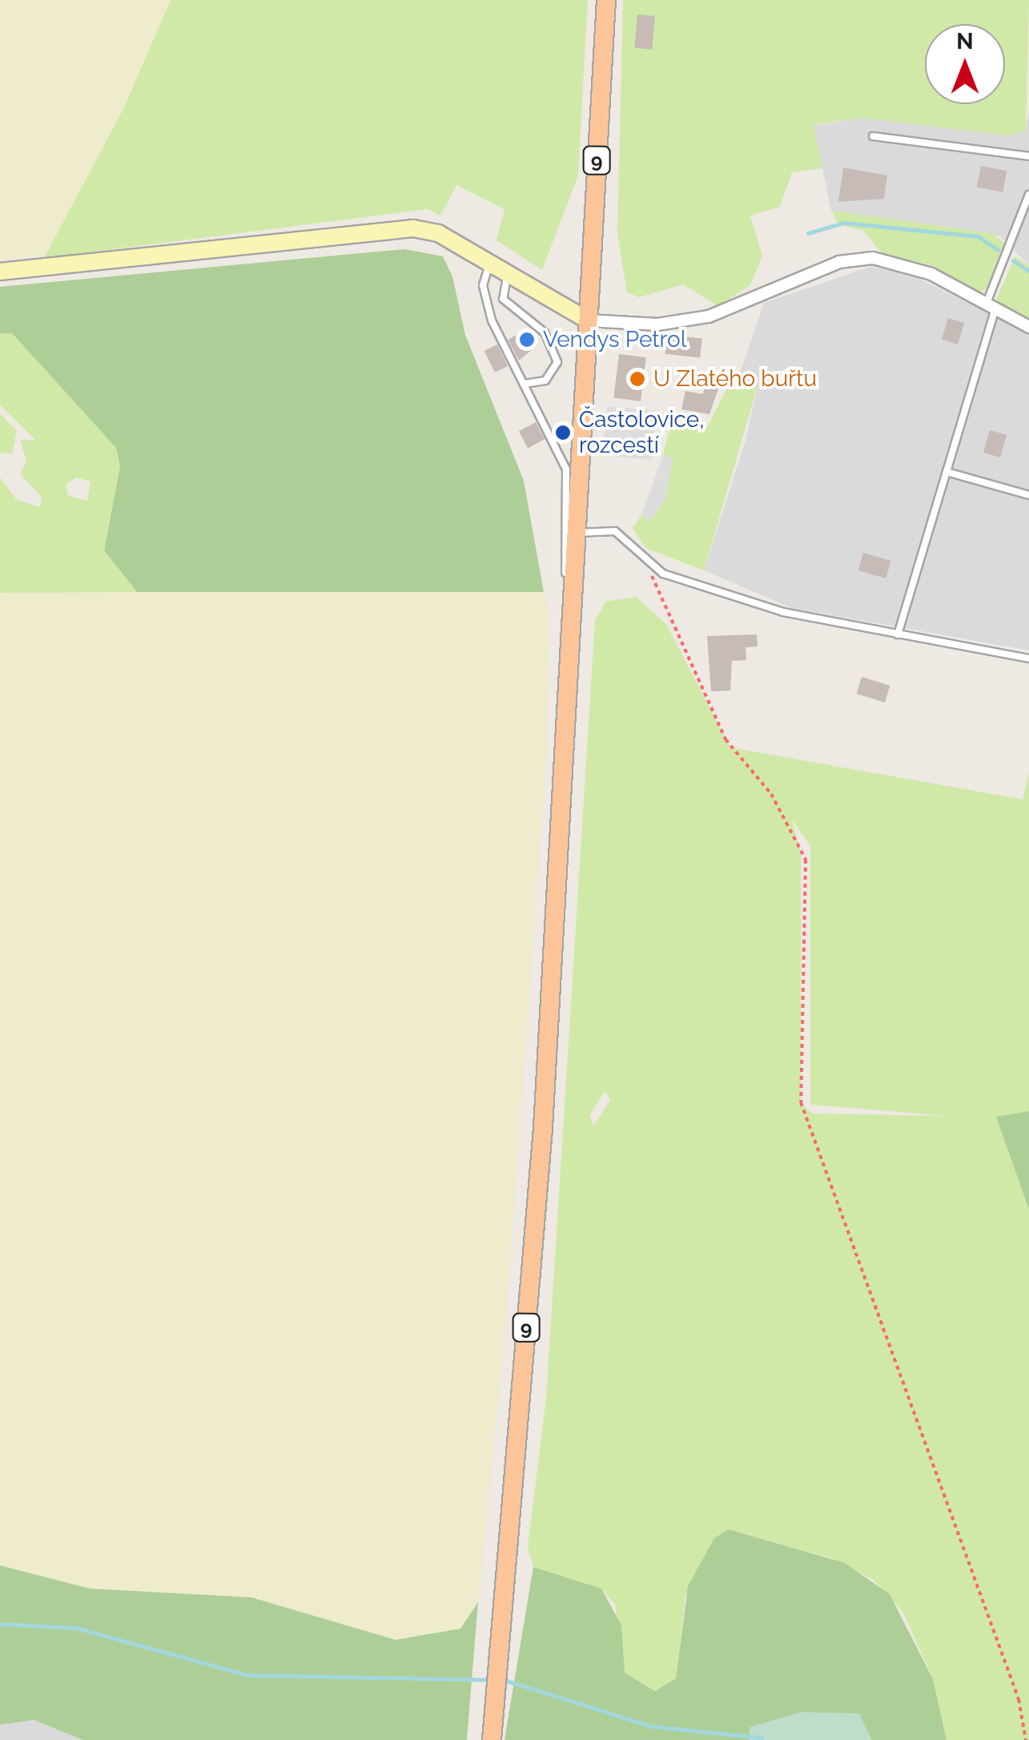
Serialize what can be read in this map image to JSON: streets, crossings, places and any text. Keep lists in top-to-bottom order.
{
  "streets": {
    "main road": ["9"]
  },
  "places": ["Vendys Petrol", "U Zlatého buřtu", "Častolovice, rozcestí"],
  "north": "top"
}
